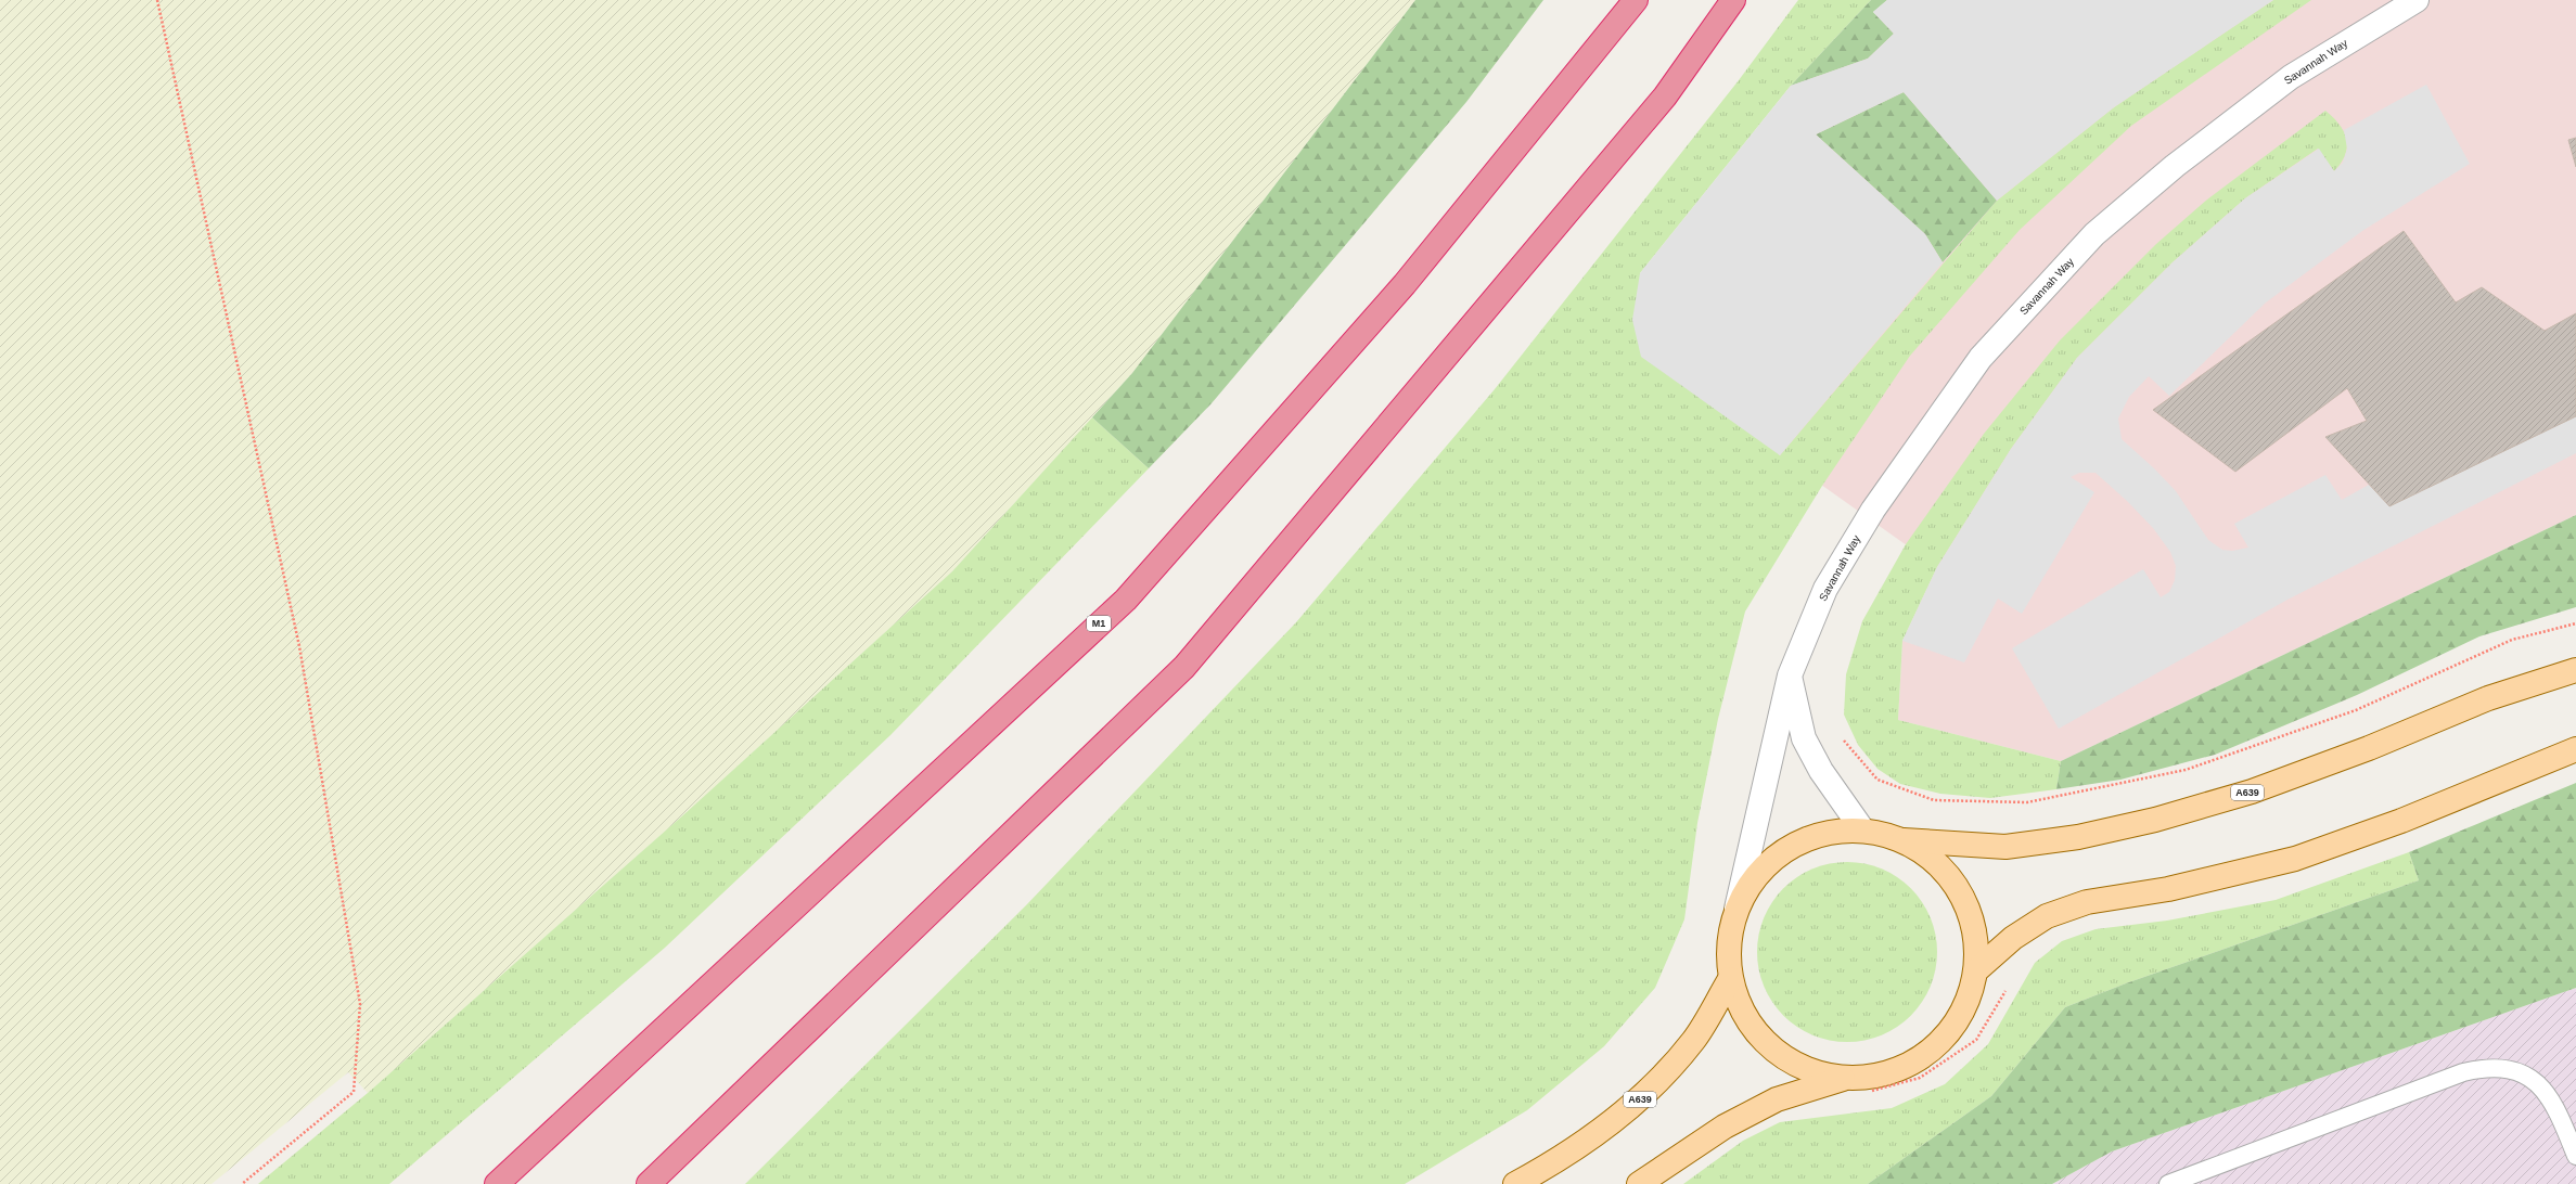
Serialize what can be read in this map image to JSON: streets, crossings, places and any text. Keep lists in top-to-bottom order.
{
  "streets": {
    "highway": ["M1"],
    "main road": ["A639"],
    "street": ["Savannah Way"]
  }
}
